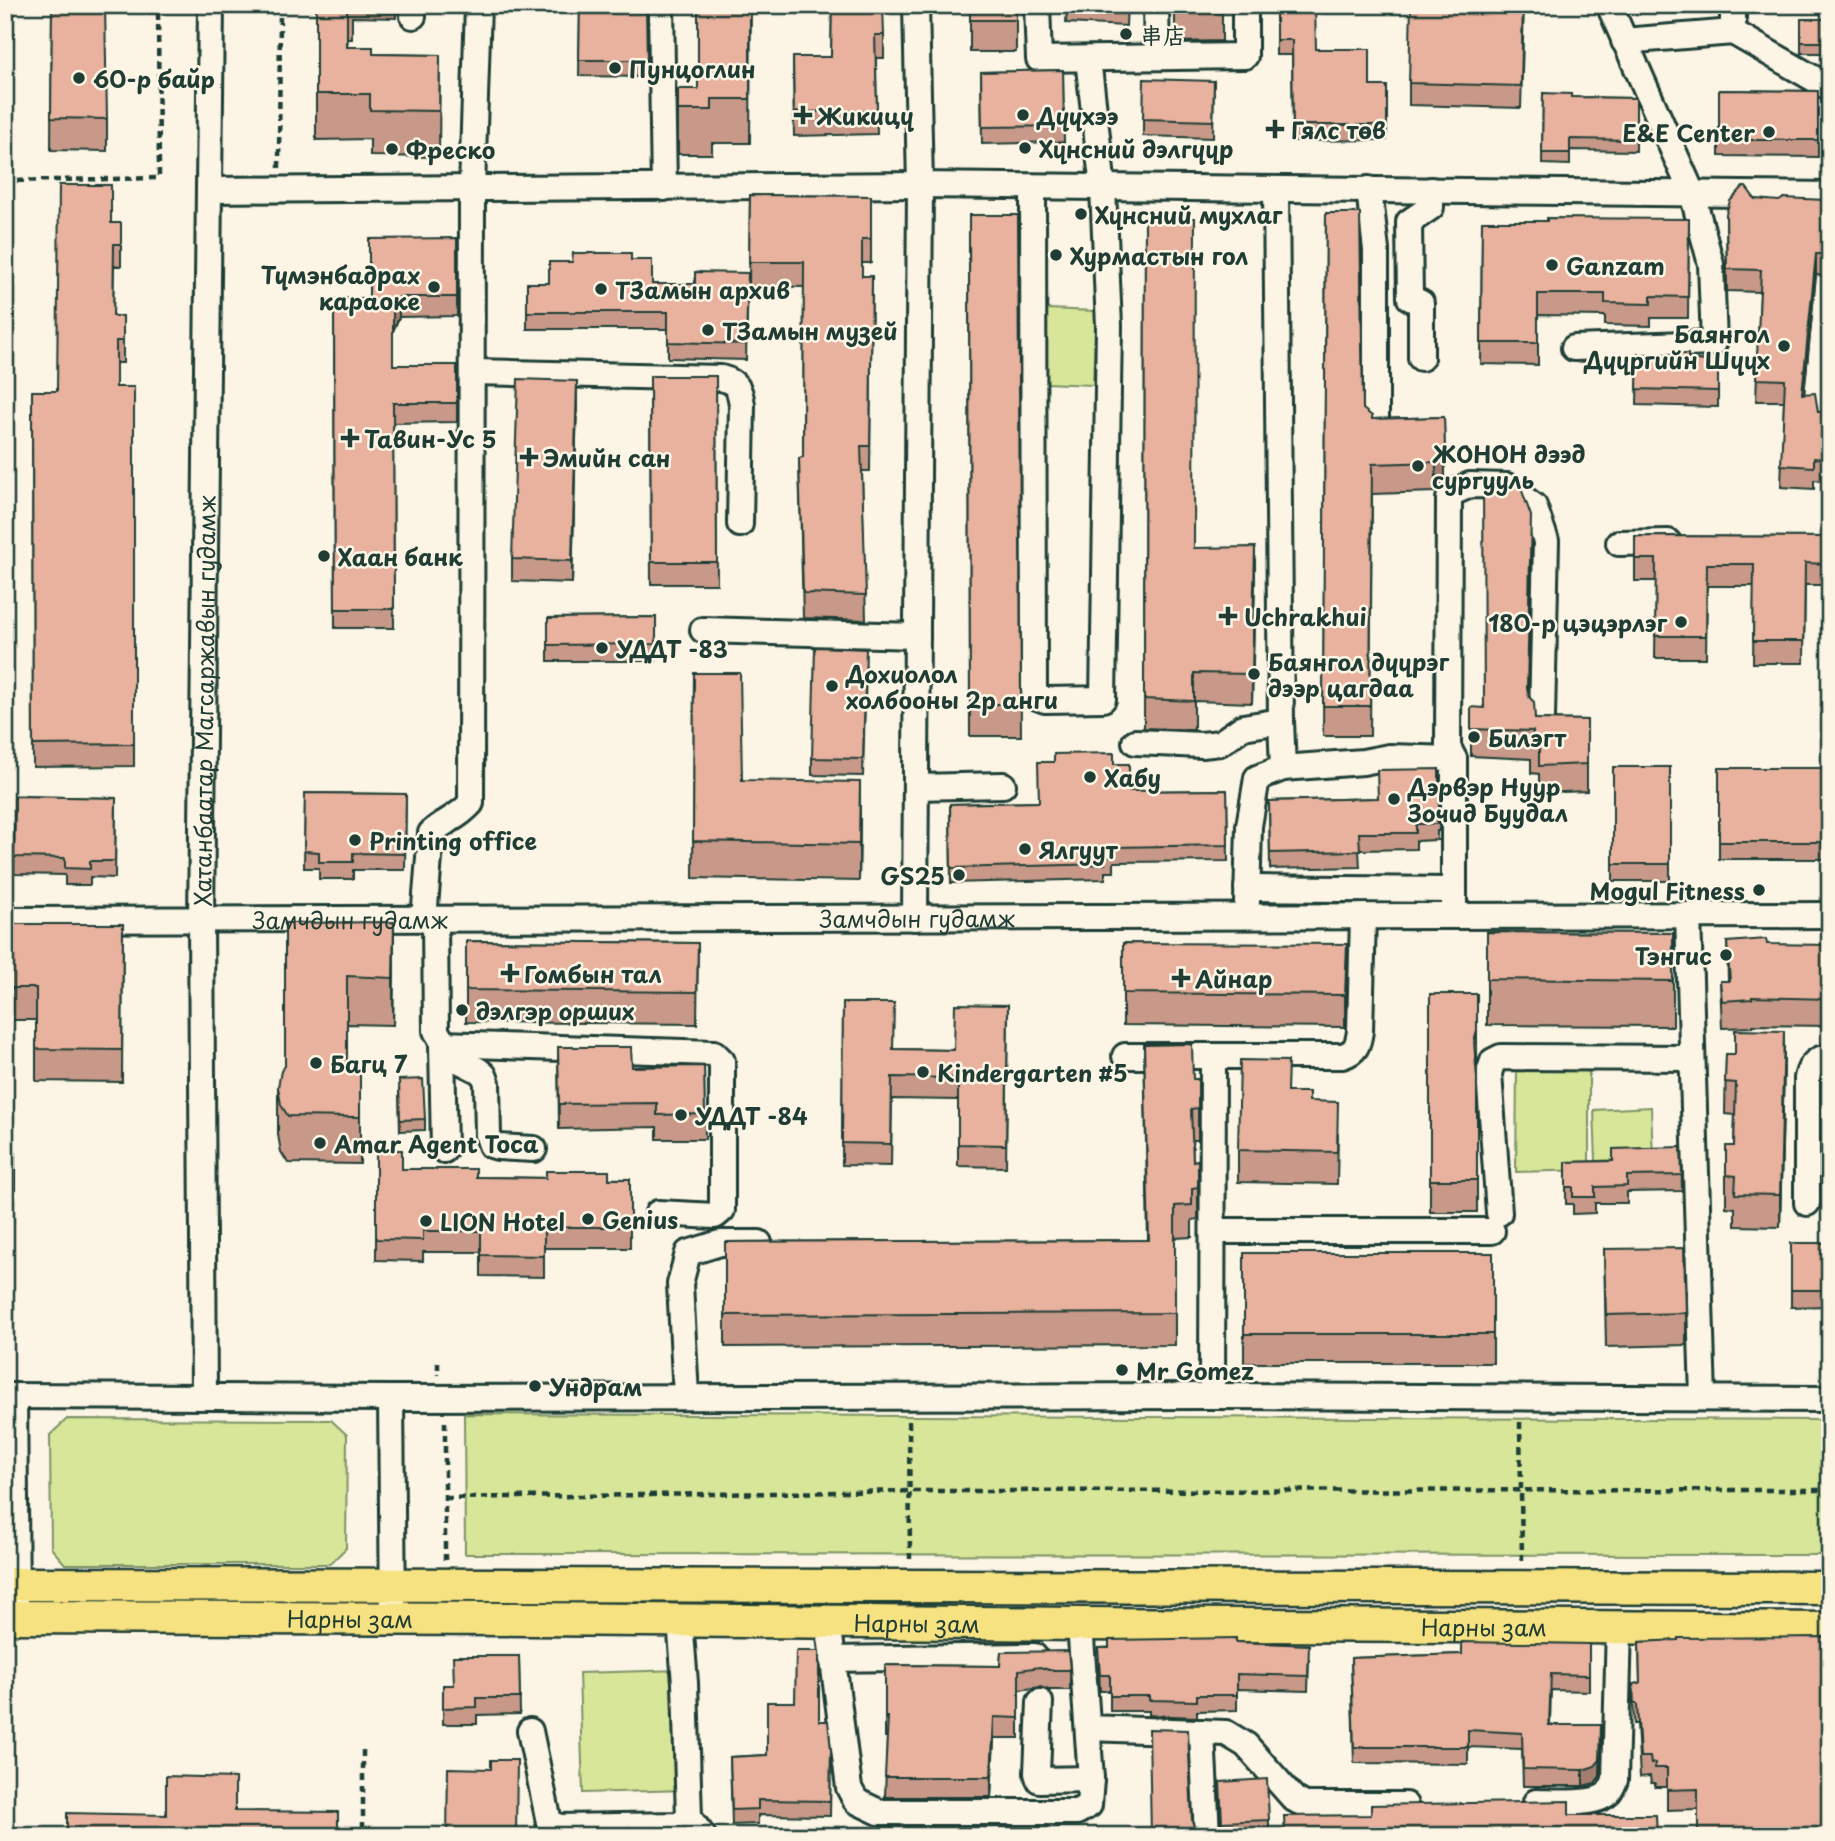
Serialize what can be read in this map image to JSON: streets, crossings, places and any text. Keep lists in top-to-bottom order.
{
  "streets": {
    "main road": ["Нарны зам"],
    "street": ["Хатанбаатар Магсаржавын гудамж", "Замчдын гудамж"]
  },
  "crossings": [
    ["Хатанбаатар Магсаржавын гудамж", "Замчдын гудамж"]
  ],
  "places": {
    "other": [
      "串店",
      "Пунцоглин",
      "60-р байр",
      "Дүүхээ",
      "E&E Center",
      "Хүнсний дэлгүүр",
      "Фреско",
      "Хүнсний мухлаг",
      "Хурмастын гол",
      "Ganzam",
      "Түмэнбадрах караоке",
      "ТЗамын архив",
      "ТЗамын музей",
      "Баянгол Дүүргийн Шүүх",
      "ЖОНОН дээд сургууль",
      "Хаан банк",
      "180-р цэцэрлэг",
      "УДДТ -83",
      "Баянгол дүүрэг дээр цагдаа",
      "Дохиолол холбооны 2р анги",
      "Билэгт",
      "Хабу",
      "Дэрвэр Нуур Зочид Буудал",
      "Printing office",
      "Ялгуут",
      "GS25",
      "Mogul Fitness",
      "Тэнгис",
      "дэлгэр орших",
      "Багц 7",
      "Kindergarten #5",
      "УДДТ -84",
      "Amar Agent Toca",
      "Genius",
      "LION Hotel",
      "Mr Gomez",
      "Ундрам"
    ],
    "health": [
      "Жикицү",
      "Гялс төв",
      "Тавин-Ус 5",
      "Эмийн сан",
      "Uchrakhui",
      "Гомбын тал",
      "Айнар"
    ]
  }
}
